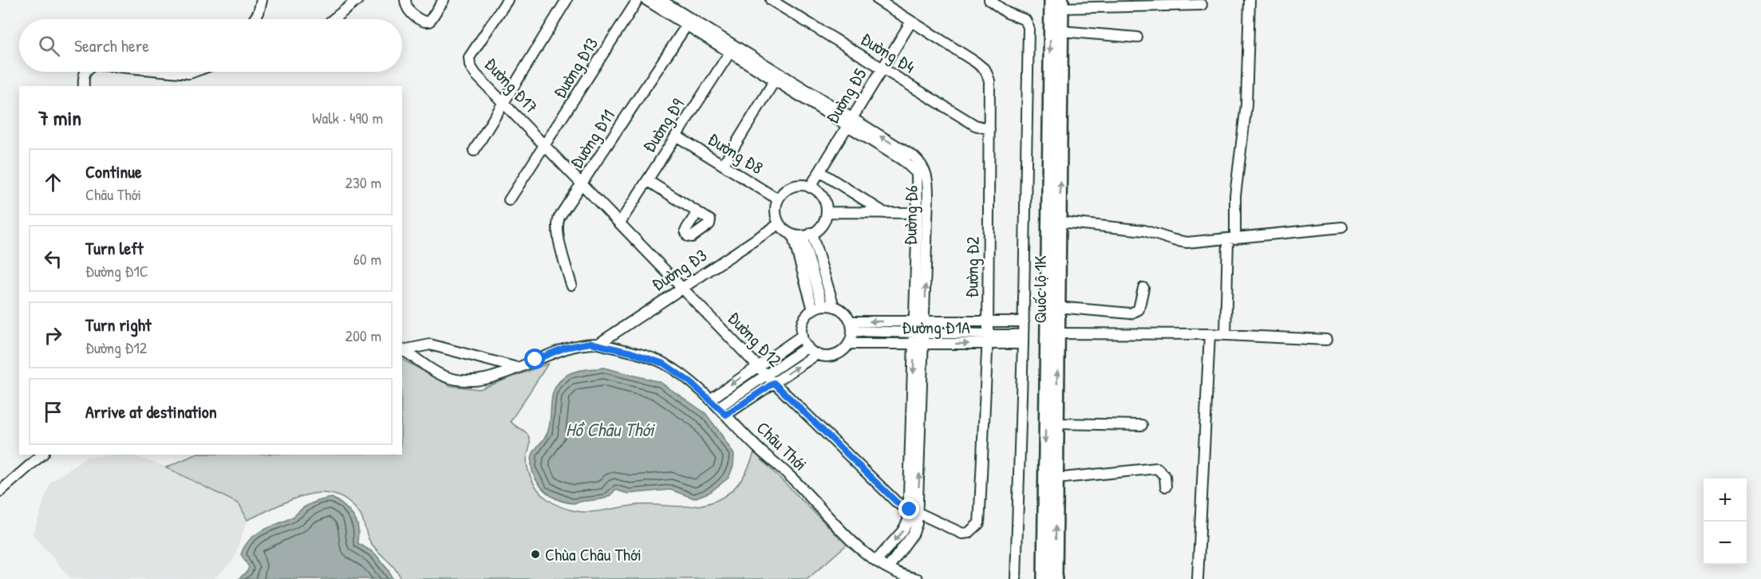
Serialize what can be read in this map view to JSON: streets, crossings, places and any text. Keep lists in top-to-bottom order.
{
  "streets": {
    "main road": ["Quốc lộ 1K"],
    "street": [
      "Đường Đ4",
      "Đường Đ13",
      "Đường Đ17",
      "Đường Đ5",
      "Đường Đ9",
      "Đường Đ11",
      "Đường Đ8",
      "Đường Đ6",
      "Đường Đ2",
      "Đường Đ3",
      "Đường Đ1A",
      "Đường Đ12",
      "Châu Thới"
    ]
  },
  "crossings": [
    ["Đường Đ4", "Đường Đ5"],
    ["Đường Đ4", "Đường Đ2"],
    ["Đường Đ13", "Đường Đ17"],
    ["Đường Đ17", "Đường Đ11"],
    ["Đường Đ17", "Đường Đ12"],
    ["Đường Đ5", "Đường Đ8"],
    ["Đường Đ5", "Đường Đ6"],
    ["Đường Đ5", "Đường Đ2"],
    ["Đường Đ5", "Đường Đ3"],
    ["Đường Đ9", "Đường Đ8"],
    ["Đường Đ9", "Đường Đ6"],
    ["Đường Đ9", "Đường Đ12"],
    ["Đường Đ11", "Đường Đ6"],
    ["Đường Đ11", "Đường Đ12"],
    ["Đường Đ8", "Đường Đ3"],
    ["Đường Đ6", "Đường Đ2"],
    ["Đường Đ6", "Đường Đ1A"],
    ["Đường Đ6", "Đường Đ12"],
    ["Đường Đ6", "Châu Thới"],
    ["Đường Đ2", "Đường Đ1A"],
    ["Đường Đ2", "Đường Đ12"],
    ["Đường Đ3", "Đường Đ12"],
    ["Đường Đ3", "Châu Thới"]
  ],
  "water": ["Hồ Châu Thới"],
  "places": ["Chùa Châu Thới"],
  "page": {
    "search": "Search here",
    "heading": ["7 min", "Walk · 490 m"],
    "list": [
      ["Continue", "Châu Thới", "230 m"],
      ["Turn left", "Đường Đ1C", "60 m"],
      ["Turn right", "Đường Đ12", "200 m"],
      "Arrive at destination"
    ],
    "map_buttons": ["+", "−"]
  }
}
